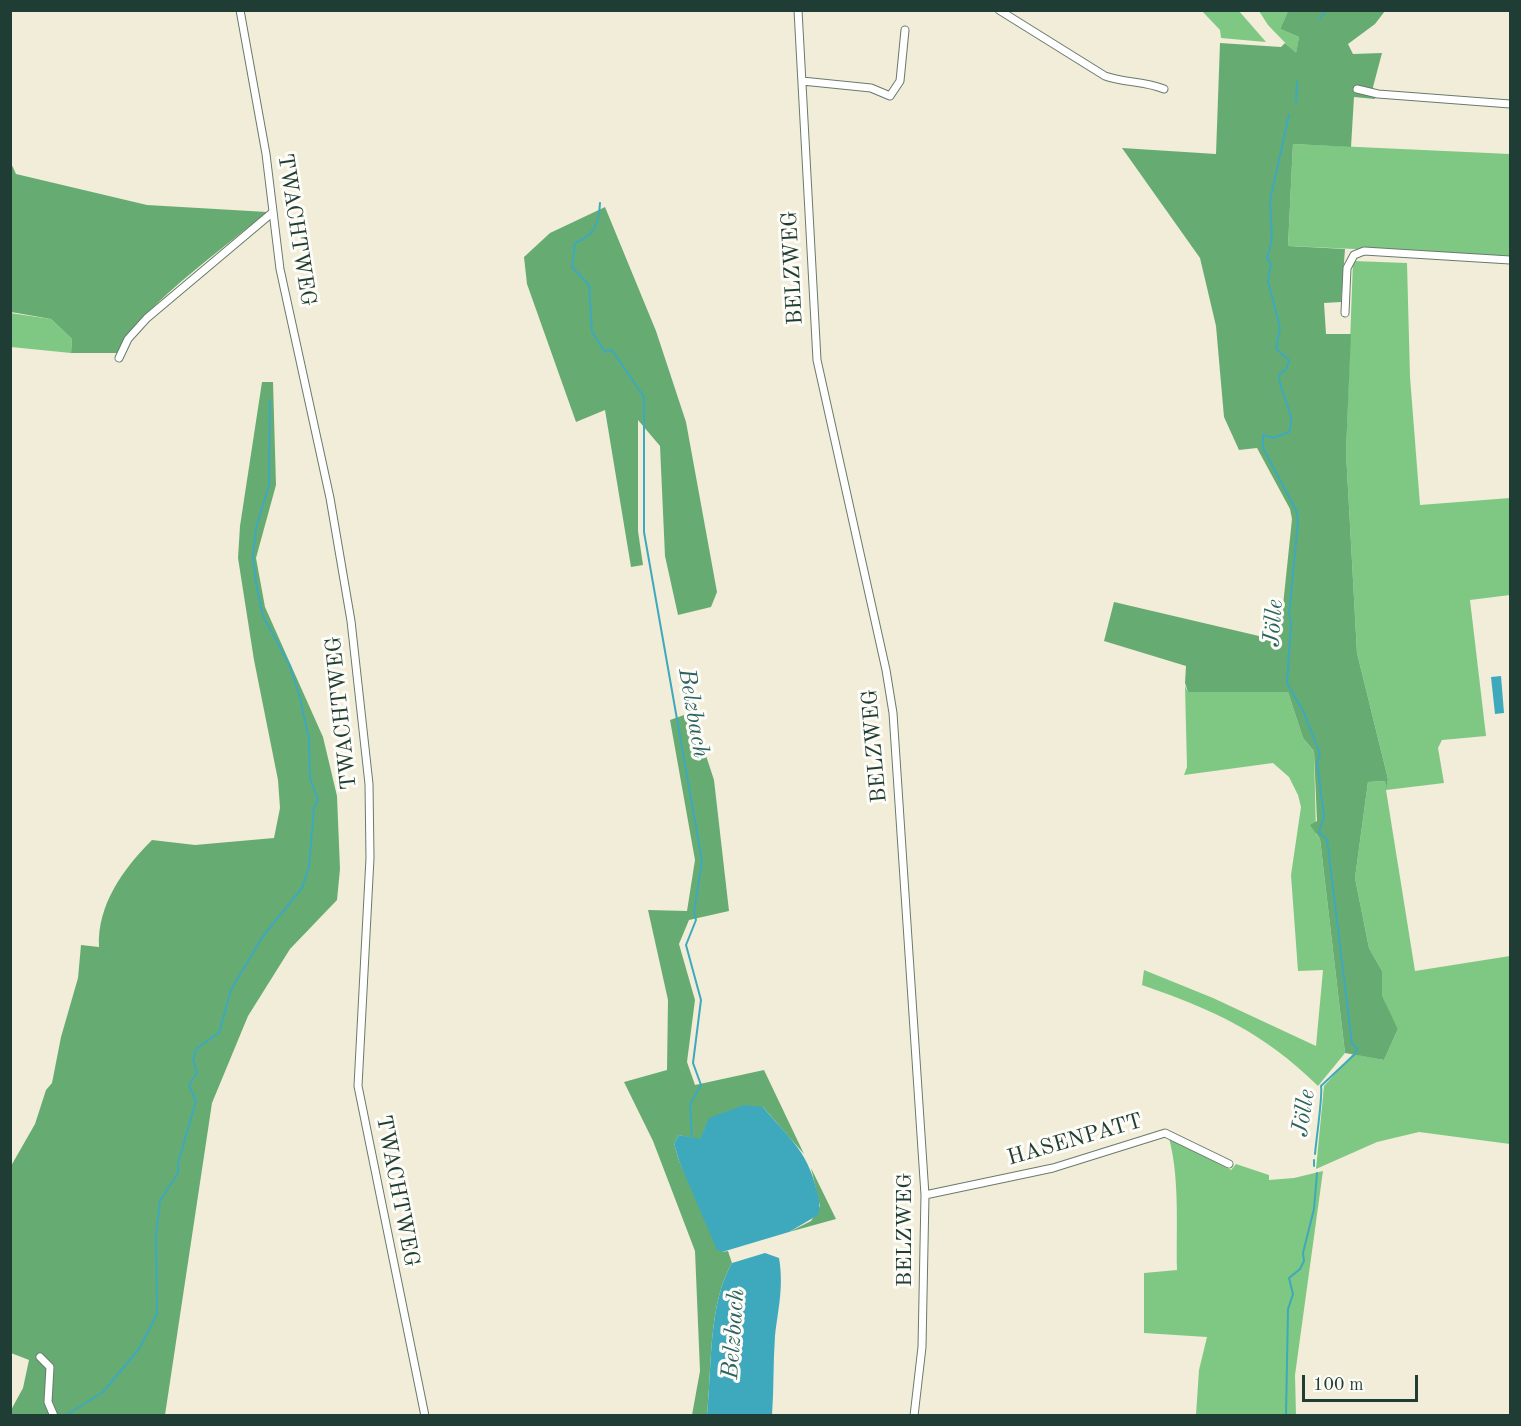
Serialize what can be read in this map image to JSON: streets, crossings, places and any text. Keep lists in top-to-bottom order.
{
  "streets": {
    "street": ["TWACHTWEG", "BELZWEG", "HASENPATT"]
  },
  "crossings": [
    ["BELZWEG", "HASENPATT"]
  ],
  "water": ["Jölle", "Belzbach"],
  "scale_bar": "100 m"
}
